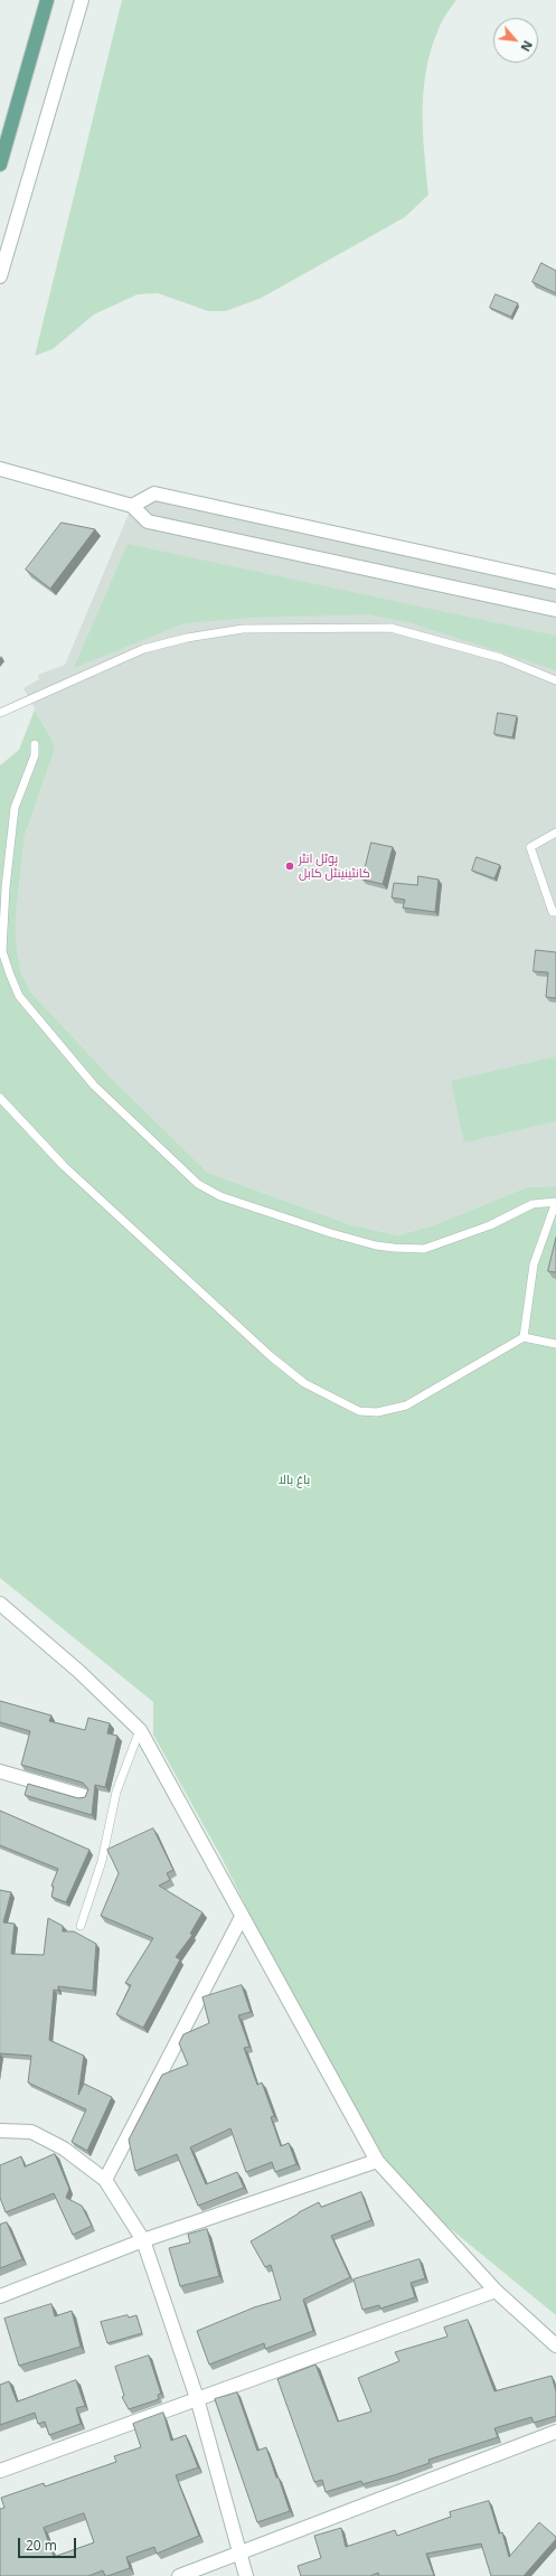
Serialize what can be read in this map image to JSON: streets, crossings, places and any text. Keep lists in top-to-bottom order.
{
  "parks": ["باغ بالا"],
  "places": ["ہوٹل انٹر کانٹینینٹل کابل"],
  "scale_bar": "20 m",
  "north": "bottom right"
}
